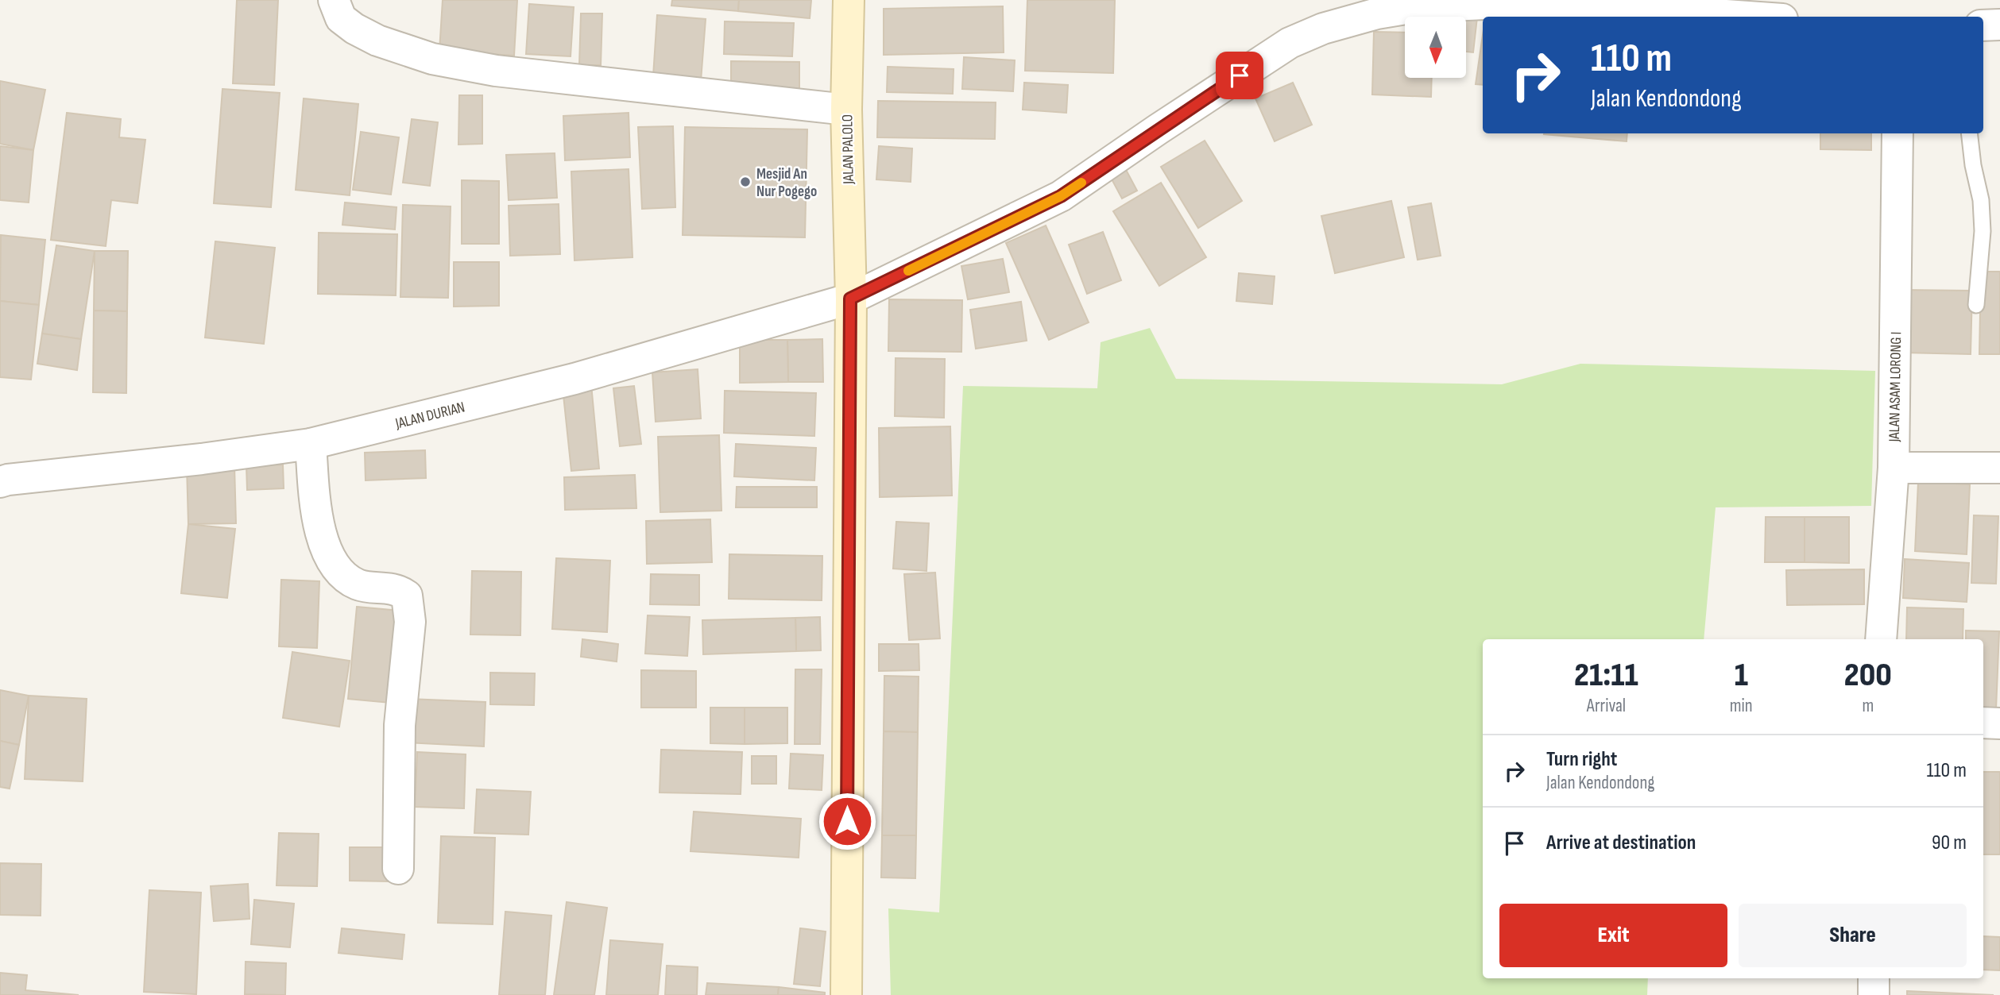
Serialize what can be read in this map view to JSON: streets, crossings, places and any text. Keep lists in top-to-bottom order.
{
  "streets": {
    "street": ["JALAN PALOLO", "JALAN ASAM LORONG I", "JALAN DURIAN"]
  },
  "crossings": [
    ["JALAN PALOLO", "JALAN DURIAN"]
  ],
  "places": ["Mesjid An Nur Pogego"],
  "north": "bottom",
  "page": {
    "turn": ["110 m", "Jalan Kendondong"],
    "eta": [
      "21:11",
      "Arrival",
      "1",
      "min",
      "200",
      "m"
    ],
    "list": [
      {
        "name": "Turn right",
        "note": "Jalan Kendondong",
        "value": "110 m"
      },
      {
        "name": "Arrive at destination",
        "value": "90 m"
      }
    ],
    "buttons": ["Exit", "Share"]
  }
}
